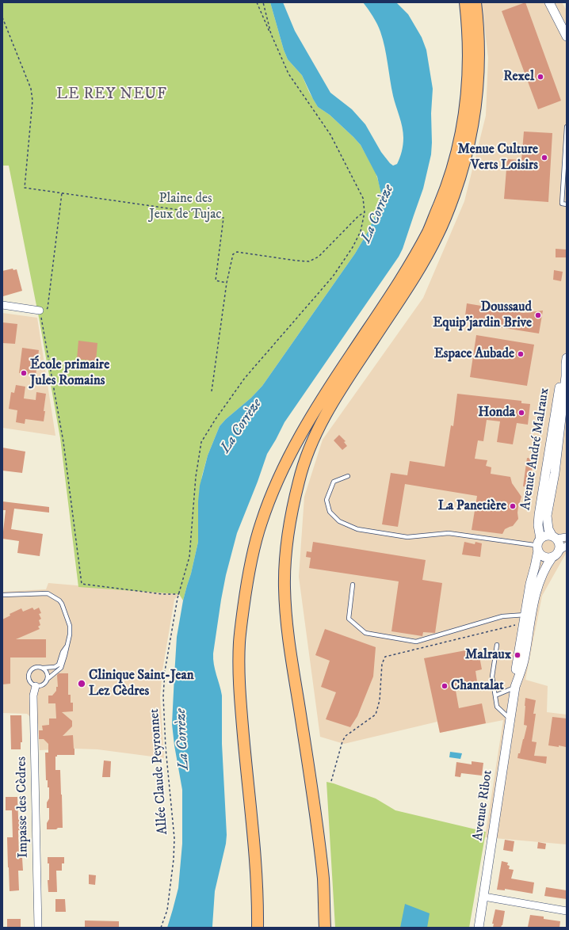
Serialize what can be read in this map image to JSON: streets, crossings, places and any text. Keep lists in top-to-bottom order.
{
  "streets": {
    "street": ["Avenue André Malraux", "Avenue Ribot", "Impasse des Cèdres"],
    "path": ["Allée Claude Peyronnet"]
  },
  "crossings": [
    ["Avenue André Malraux", "Avenue Ribot"]
  ],
  "districts": ["LE REY NEUF"],
  "water": ["La Corrèze"],
  "parks": ["Plaine des Jeux de Tujac"],
  "places": [
    "Rexel",
    "Menue Culture Verts Loisirs",
    "Doussaud Equip'jardin Brive",
    "Espace Aubade",
    "École primaire Jules Romains",
    "Honda",
    "La Panetière",
    "Malraux",
    "Clinique Saint-Jean Lez Cèdres",
    "Chantalat"
  ]
}
